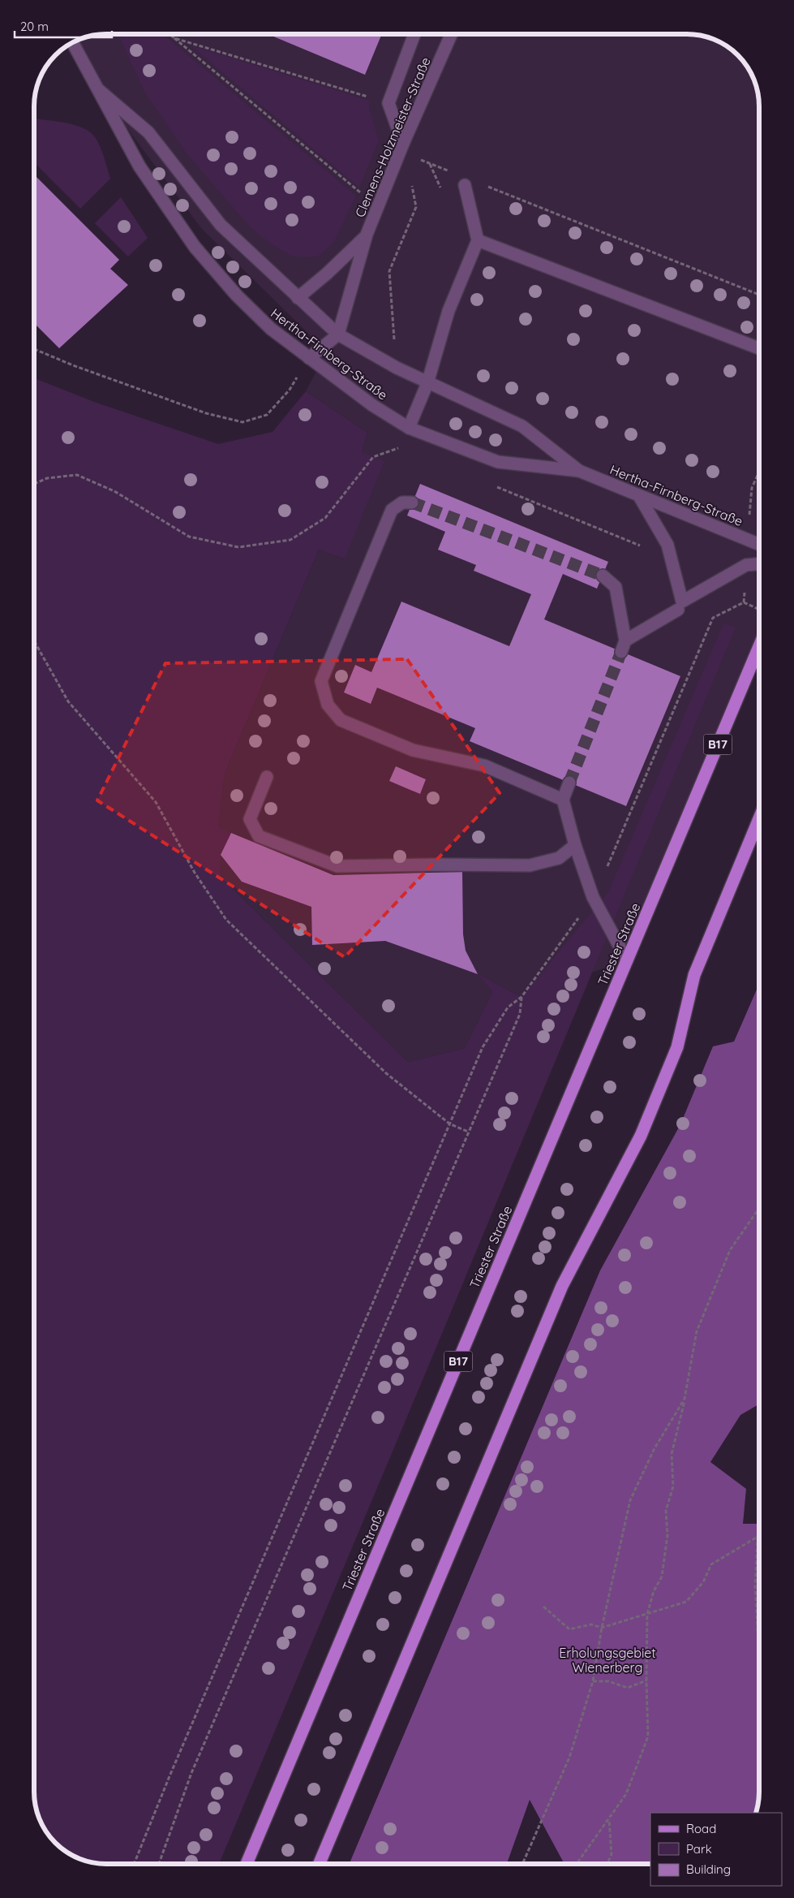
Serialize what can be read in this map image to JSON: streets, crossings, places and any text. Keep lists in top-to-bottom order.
{
  "streets": {
    "main road": ["B17", "Triester Straße"],
    "street": ["Clemens-Holzmeister-Straße", "Hertha-Firnberg-Straße"]
  },
  "crossings": [
    ["Clemens-Holzmeister-Straße", "Hertha-Firnberg-Straße"]
  ],
  "parks": ["Erholungsgebiet Wienerberg"],
  "legend": ["Road", "Park", "Building"],
  "scale_bar": "20 m"
}
